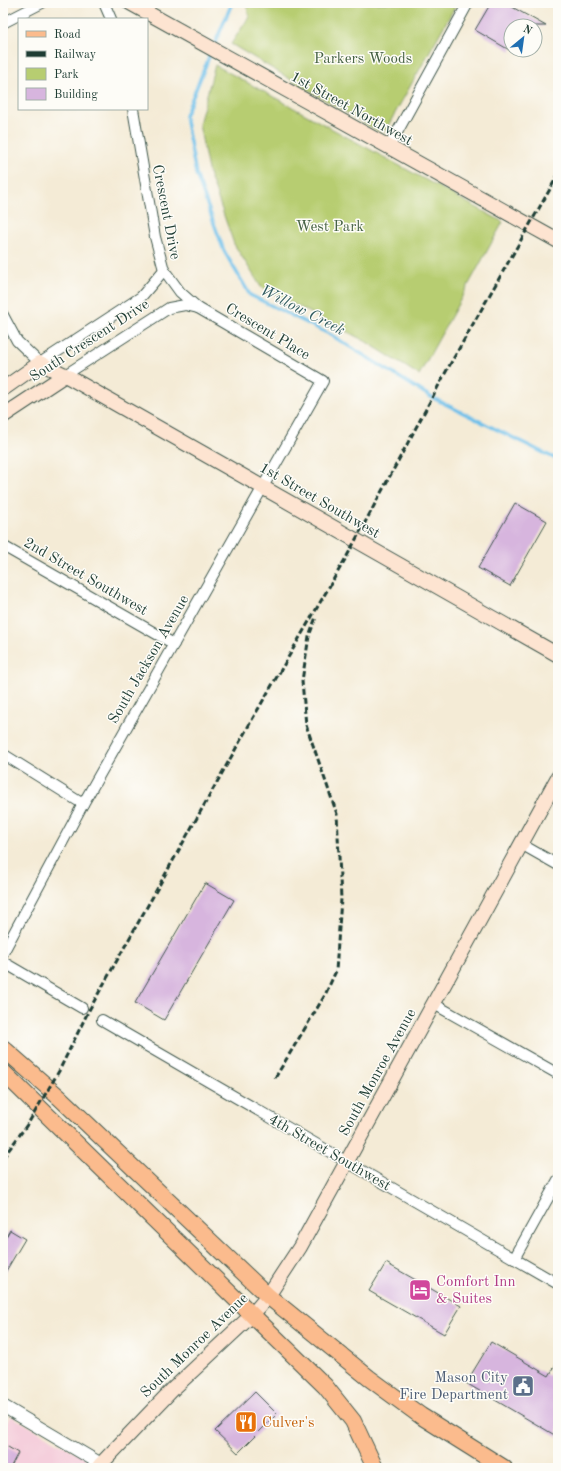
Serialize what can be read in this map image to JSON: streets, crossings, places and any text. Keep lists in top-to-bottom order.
{
  "streets": {
    "main road": [
      "1st Street Northwest",
      "South Crescent Drive",
      "1st Street Southwest",
      "South Monroe Avenue"
    ],
    "street": [
      "Crescent Drive",
      "Crescent Place",
      "2nd Street Southwest",
      "South Jackson Avenue",
      "4th Street Southwest"
    ]
  },
  "crossings": [
    ["Crescent Drive", "Crescent Place"],
    ["Crescent Drive", "South Crescent Drive"],
    ["Crescent Place", "South Crescent Drive"],
    ["Crescent Place", "South Jackson Avenue"],
    ["South Crescent Drive", "1st Street Southwest"],
    ["1st Street Southwest", "South Jackson Avenue"],
    ["2nd Street Southwest", "South Jackson Avenue"],
    ["South Monroe Avenue", "4th Street Southwest"]
  ],
  "water": ["Willow Creek"],
  "parks": ["Parkers Woods", "West Park"],
  "places": {
    "hotel": ["Comfort Inn & Suites"],
    "public building": ["Mason City Fire Department"],
    "restaurant": ["Culver's"]
  },
  "legend": [
    "Road",
    "Railway",
    "Park",
    "Building"
  ],
  "north": "top right"
}
